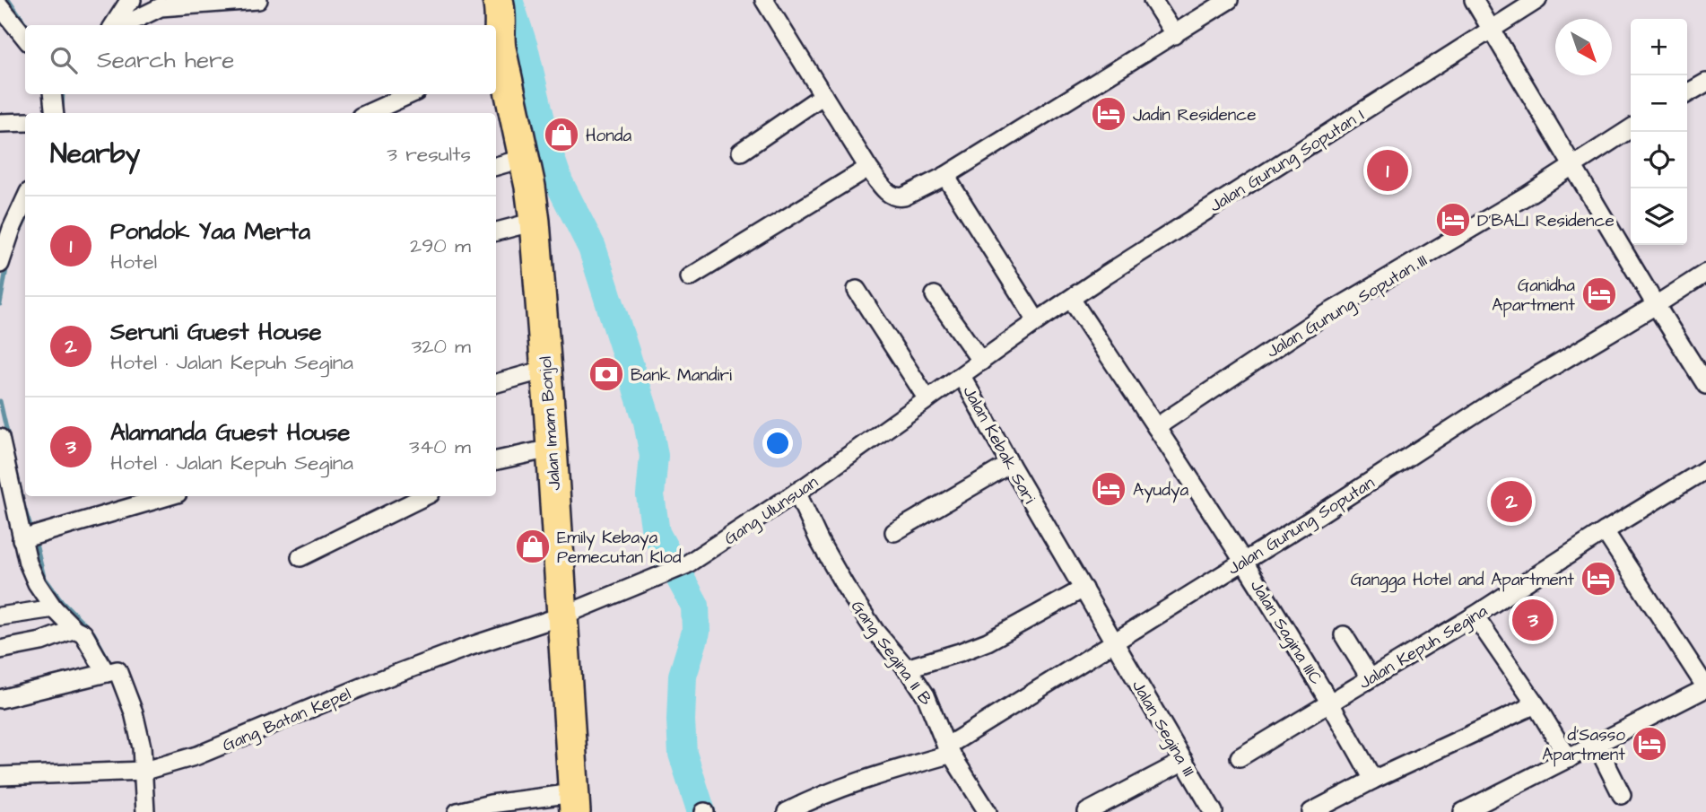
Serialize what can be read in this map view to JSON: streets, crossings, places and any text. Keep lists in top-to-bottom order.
{
  "streets": {
    "highway": ["Jalan Imam Bonjol"],
    "street": [
      "Jalan Gunung Soputan I",
      "Jalan Gunung Soputan III",
      "Jalan Kebak Sari",
      "Gang Ulunsuan",
      "Jalan Gunung Soputan",
      "Jalan Sagina IIIC",
      "Jalan Kepuh Segina",
      "Gang Segina II B",
      "Gang Batan Kepel",
      "Jalan Segina III"
    ]
  },
  "crossings": [
    ["Jalan Gunung Soputan I", "Jalan Kebak Sari"],
    ["Jalan Gunung Soputan I", "Jalan Sagina IIIC"],
    ["Jalan Gunung Soputan III", "Jalan Sagina IIIC"],
    ["Jalan Imam Bonjol", "Gang Ulunsuan"],
    ["Jalan Imam Bonjol", "Gang Batan Kepel"],
    ["Jalan Kebak Sari", "Gang Ulunsuan"],
    ["Jalan Kebak Sari", "Jalan Gunung Soputan"],
    ["Jalan Kebak Sari", "Jalan Segina III"],
    ["Gang Ulunsuan", "Gang Segina II B"],
    ["Gang Ulunsuan", "Gang Batan Kepel"],
    ["Jalan Gunung Soputan", "Jalan Sagina IIIC"],
    ["Jalan Gunung Soputan", "Gang Segina II B"],
    ["Jalan Gunung Soputan", "Jalan Segina III"],
    ["Jalan Sagina IIIC", "Jalan Kepuh Segina"]
  ],
  "places": {
    "hotel": [
      "Jadin Residence",
      "D'BALI Residence",
      "Ganidha Apartment",
      "Ayudya",
      "Gangga Hotel and Apartment",
      "d'Sasso Apartment"
    ],
    "shop": ["Honda", "Emily Kebaya Pemecutan Klod"],
    "bank": ["Bank Mandiri"]
  },
  "north": "bottom right",
  "page": {
    "map_buttons": ["+", "−"],
    "search": "Search here",
    "heading": ["Nearby", "3 results"],
    "pins": ["1", "2", "3"],
    "list": [
      {
        "mark": "1",
        "name": "Pondok Yaa Merta",
        "note": "Hotel",
        "value": "290 m"
      },
      {
        "mark": "2",
        "name": "Seruni Guest House",
        "note": "Hotel · Jalan Kepuh Segina",
        "value": "320 m"
      },
      {
        "mark": "3",
        "name": "Alamanda Guest House",
        "note": "Hotel · Jalan Kepuh Segina",
        "value": "340 m"
      }
    ]
  }
}
